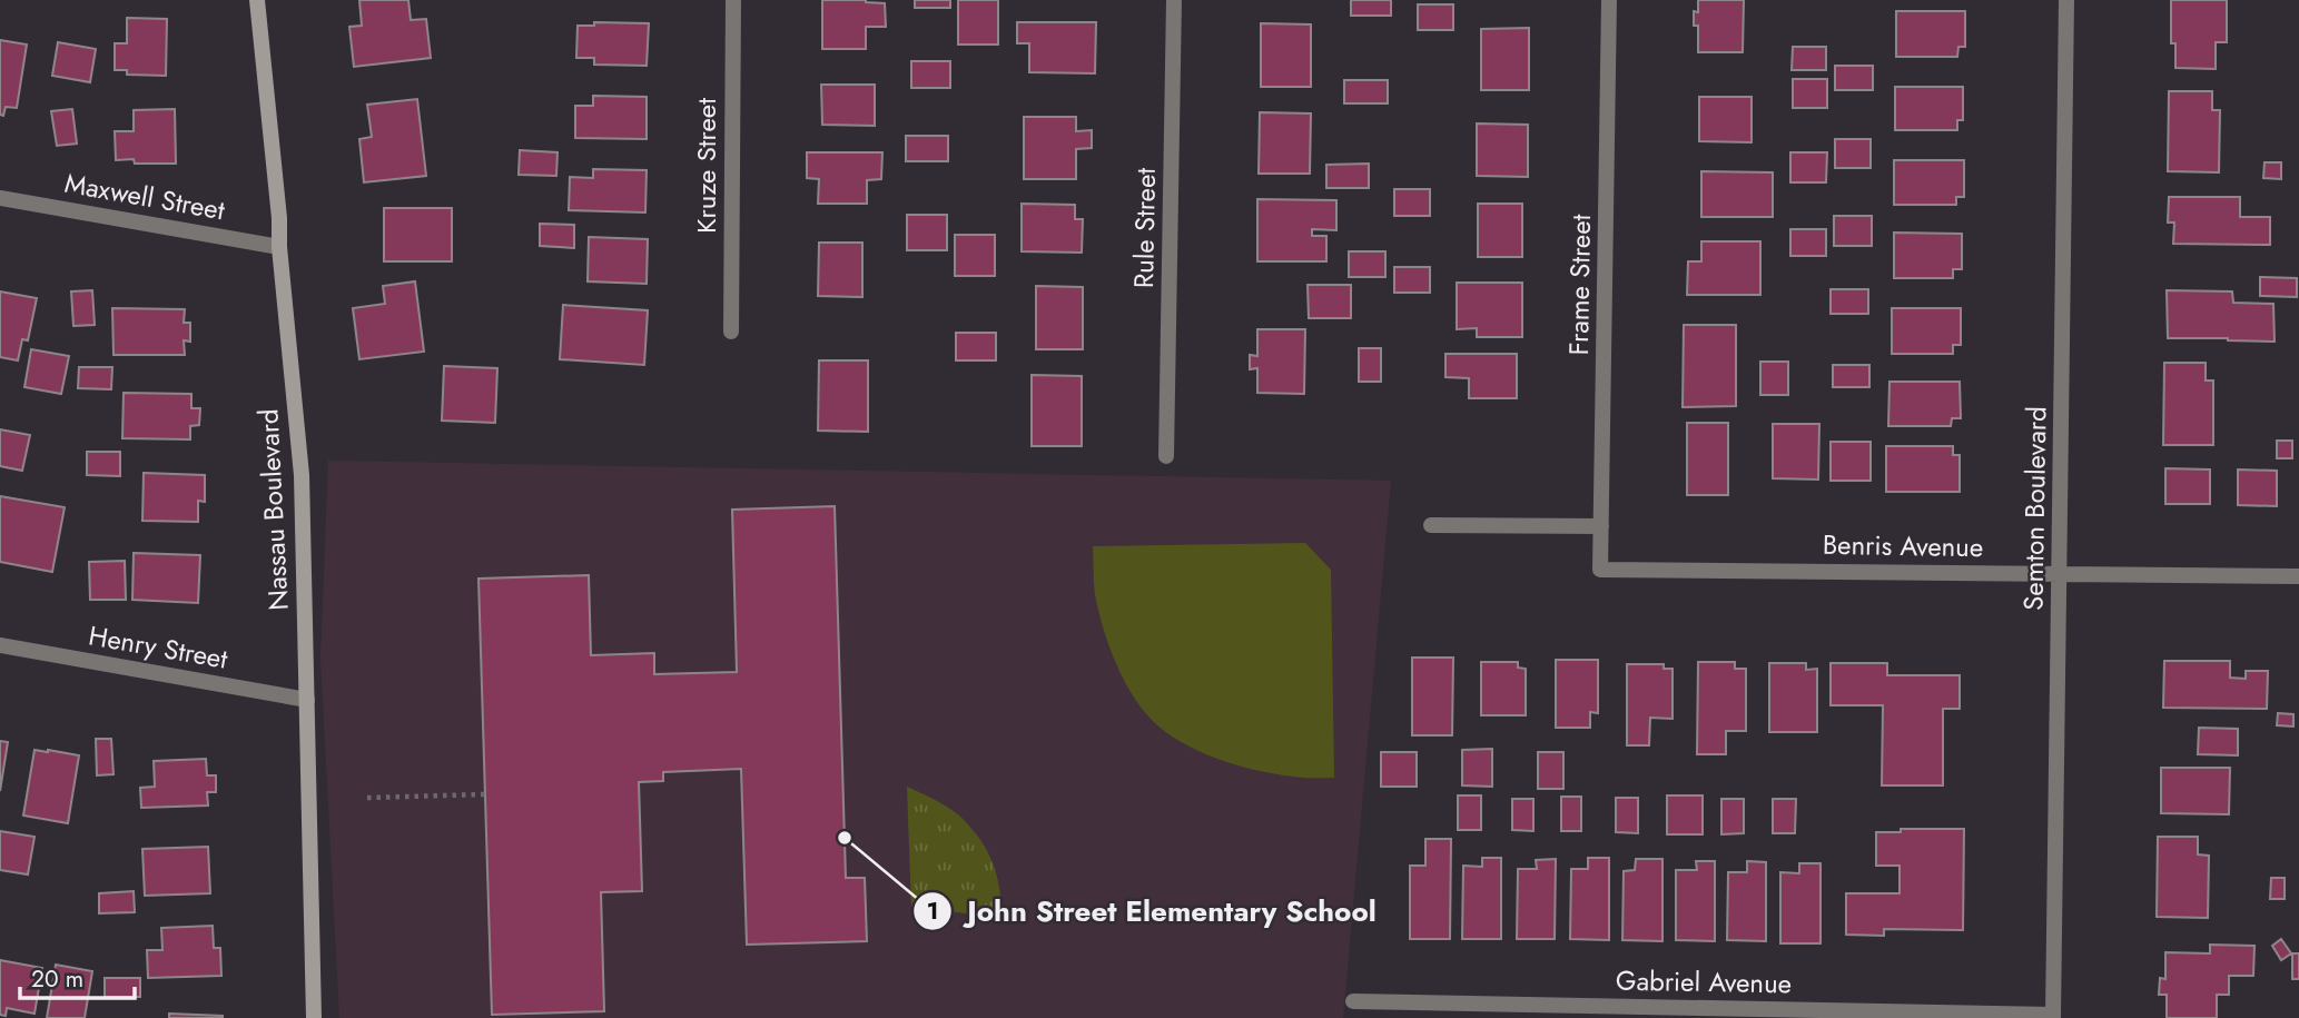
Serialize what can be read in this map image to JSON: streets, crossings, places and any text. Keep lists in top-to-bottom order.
{
  "streets": {
    "main road": ["Nassau Boulevard"],
    "street": [
      "Kruze Street",
      "Maxwell Street",
      "Rule Street",
      "Frame Street",
      "Semton Boulevard",
      "Benris Avenue",
      "Henry Street",
      "Gabriel Avenue"
    ]
  },
  "crossings": [
    ["Maxwell Street", "Nassau Boulevard"],
    ["Frame Street", "Benris Avenue"],
    ["Semton Boulevard", "Benris Avenue"],
    ["Semton Boulevard", "Gabriel Avenue"],
    ["Nassau Boulevard", "Henry Street"]
  ],
  "places": ["John Street Elementary School"],
  "scale_bar": "20 m"
}
